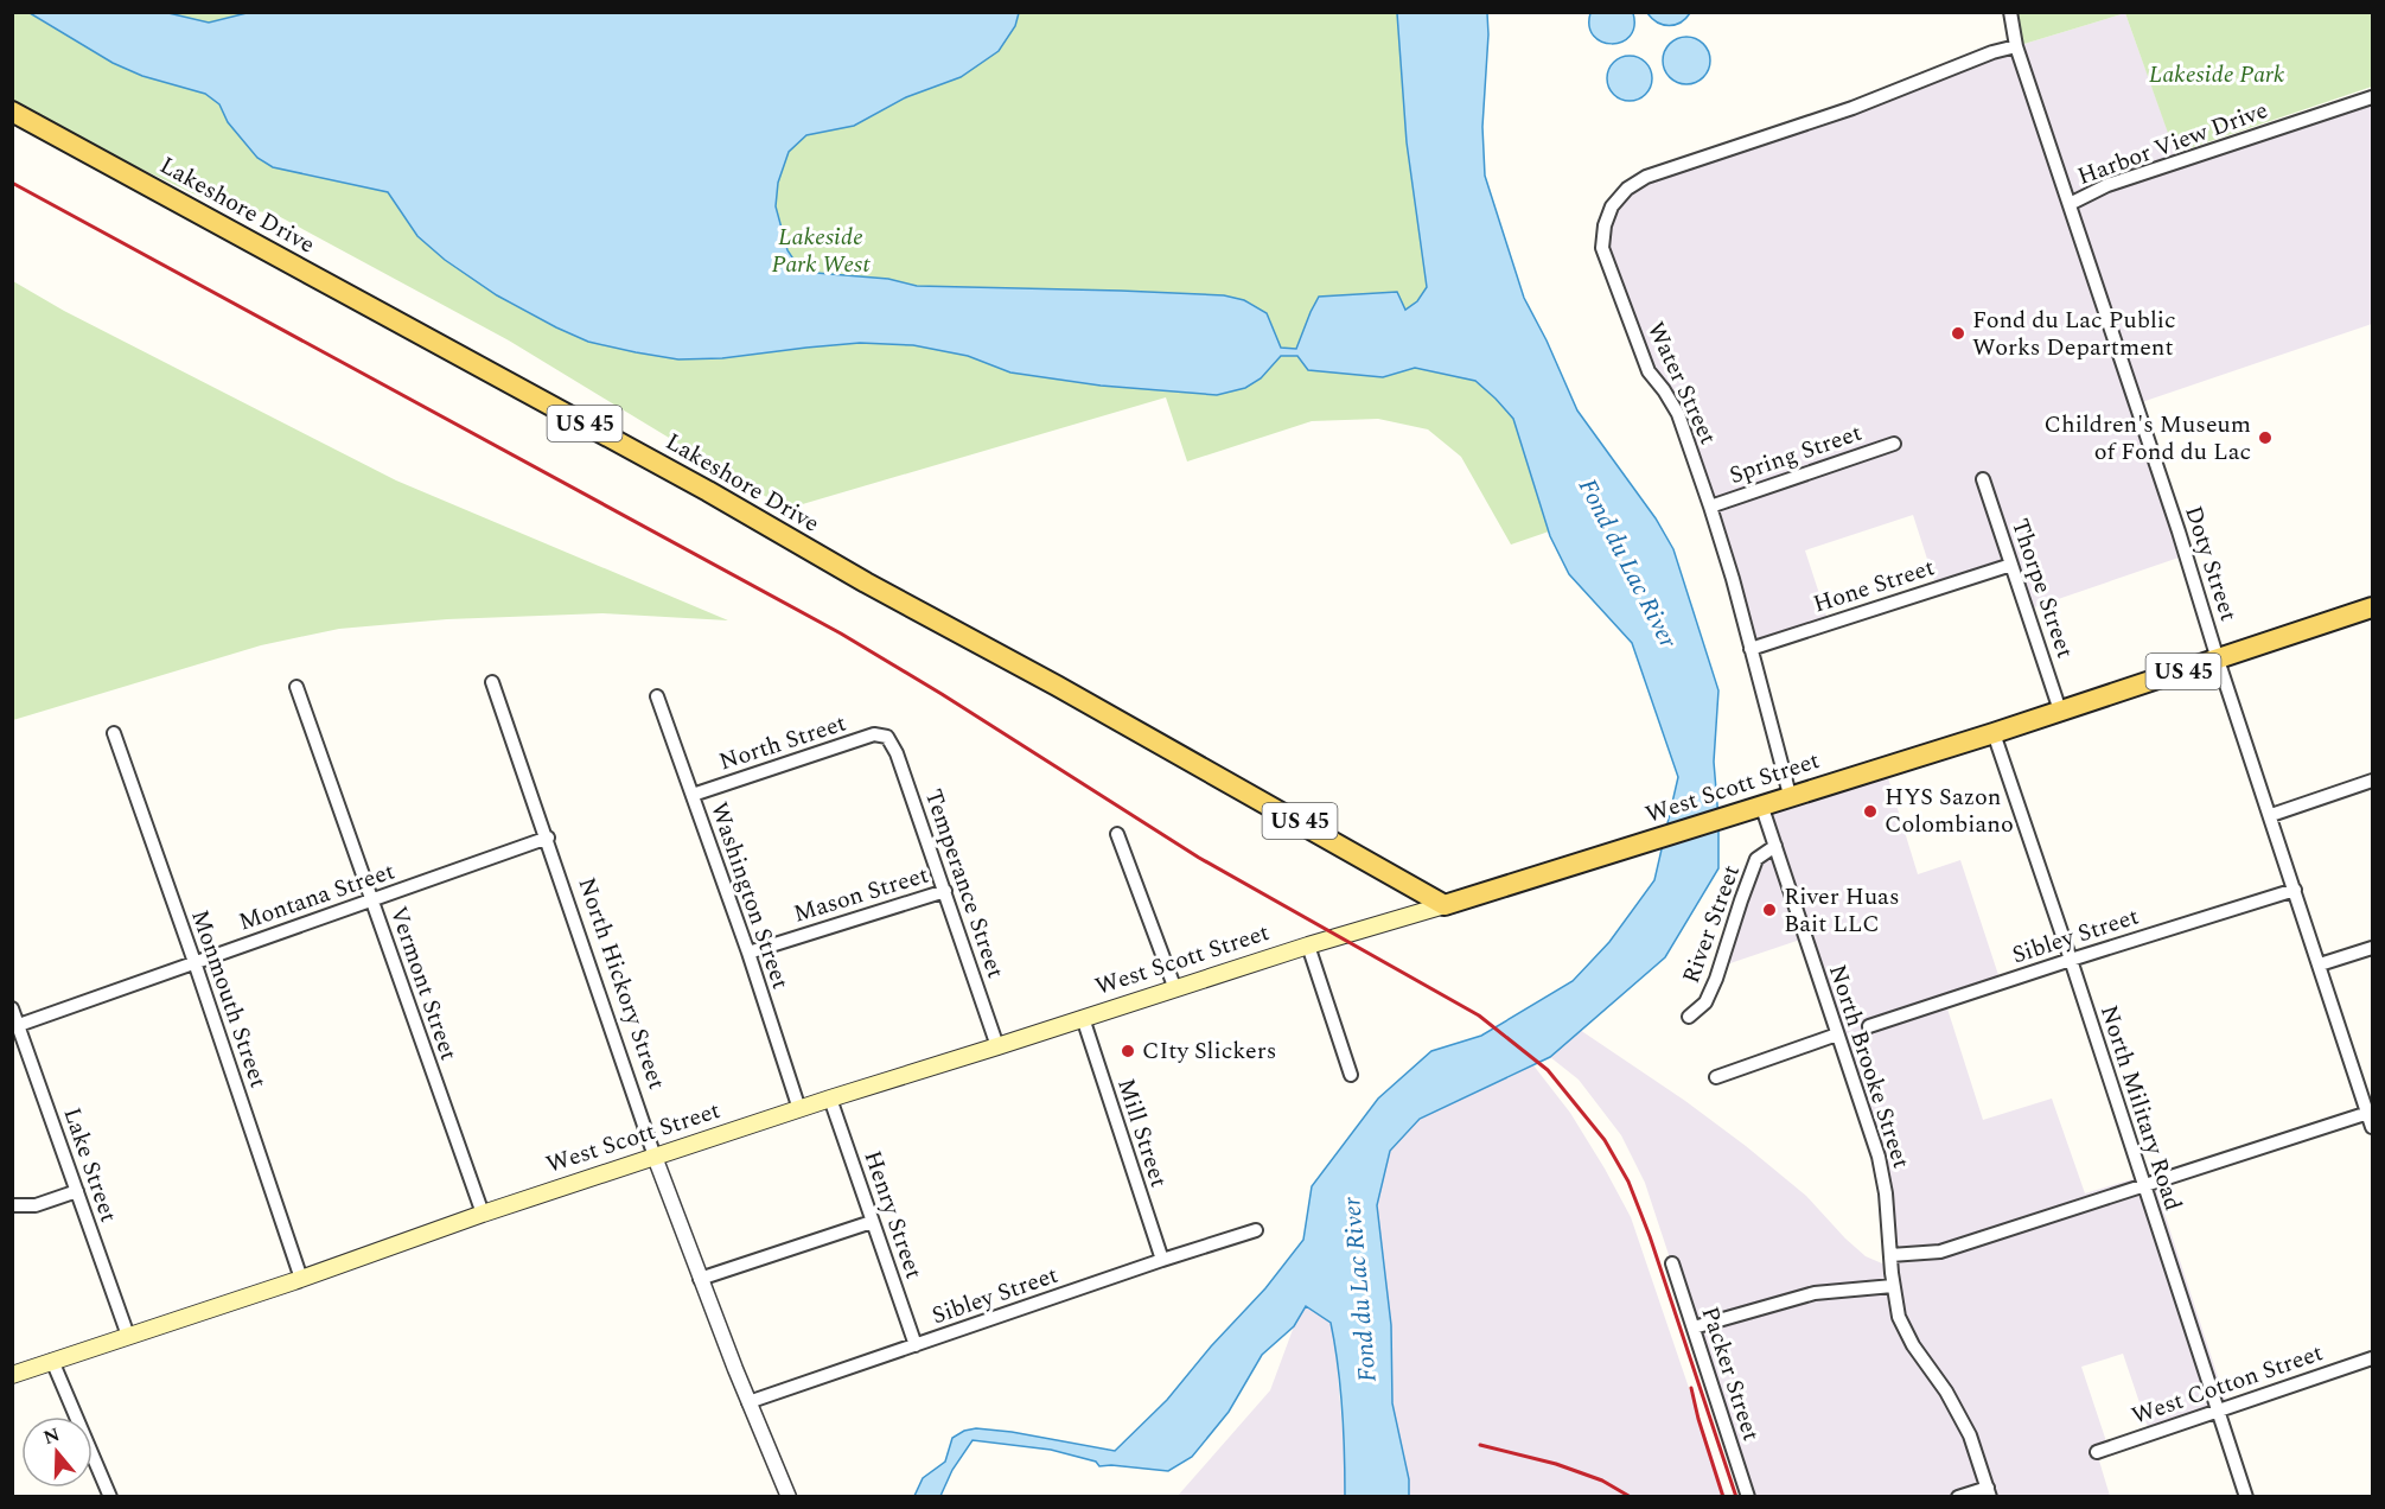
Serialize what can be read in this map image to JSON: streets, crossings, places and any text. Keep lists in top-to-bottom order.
{
  "streets": {
    "main road": ["Lakeshore Drive", "US 45", "West Scott Street"],
    "street": [
      "Harbor View Drive",
      "Water Street",
      "Spring Street",
      "Doty Street",
      "Hone Street",
      "Thorpe Street",
      "North Street",
      "Temperance Street",
      "Mason Street",
      "Washington Street",
      "Montana Street",
      "River Street",
      "Sibley Street",
      "Vermont Street",
      "North Hickory Street",
      "Monmouth Street",
      "North Brooke Street",
      "North Military Road",
      "Mill Street",
      "Lake Street",
      "Henry Street",
      "Packer Street",
      "West Cotton Street"
    ]
  },
  "crossings": [
    ["Harbor View Drive", "Doty Street"],
    ["Lakeshore Drive", "West Scott Street"],
    ["Water Street", "Spring Street"],
    ["Water Street", "Doty Street"],
    ["Water Street", "Hone Street"],
    ["Water Street", "West Scott Street"],
    ["Doty Street", "West Scott Street"],
    ["Doty Street", "Sibley Street"],
    ["Hone Street", "Thorpe Street"],
    ["Thorpe Street", "West Scott Street"],
    ["North Street", "Temperance Street"],
    ["North Street", "Washington Street"],
    ["West Scott Street", "Temperance Street"],
    ["West Scott Street", "Washington Street"],
    ["West Scott Street", "Vermont Street"],
    ["West Scott Street", "North Hickory Street"],
    ["West Scott Street", "Monmouth Street"],
    ["West Scott Street", "North Brooke Street"],
    ["West Scott Street", "North Military Road"],
    ["West Scott Street", "Mill Street"],
    ["West Scott Street", "Lake Street"],
    ["West Scott Street", "Henry Street"],
    ["Temperance Street", "Mason Street"],
    ["Mason Street", "Washington Street"],
    ["Montana Street", "Vermont Street"],
    ["Montana Street", "North Hickory Street"],
    ["Montana Street", "Monmouth Street"],
    ["Montana Street", "Lake Street"],
    ["River Street", "North Brooke Street"],
    ["Sibley Street", "North Hickory Street"],
    ["Sibley Street", "North Military Road"],
    ["Sibley Street", "Mill Street"],
    ["Sibley Street", "Henry Street"],
    ["North Military Road", "West Cotton Street"]
  ],
  "water": ["Fond du Lac River"],
  "parks": ["Lakeside Park", "Lakeside Park West"],
  "places": [
    "Fond du Lac Public Works Department",
    "Children's Museum of Fond du Lac",
    "HYS Sazon Colombiano",
    "River Huas Bait LLC",
    "CIty Slickers"
  ],
  "north": "top"
}
